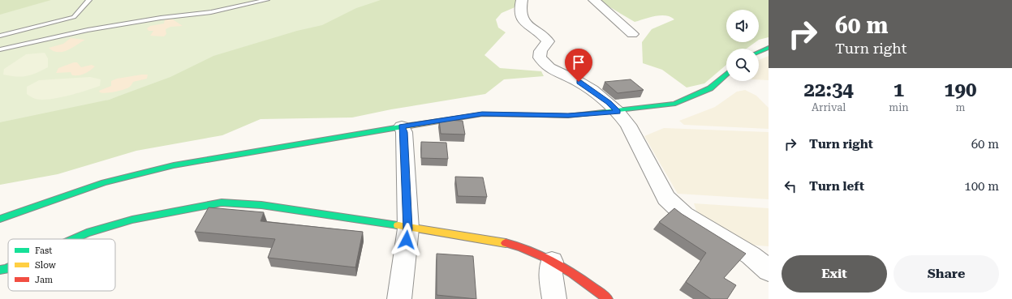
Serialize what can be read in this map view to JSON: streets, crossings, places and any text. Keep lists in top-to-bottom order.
{
  "legend": ["Fast", "Slow", "Jam"],
  "page": {
    "turn": ["60 m", "Turn right"],
    "eta": [
      "22:34",
      "Arrival",
      "1",
      "min",
      "190",
      "m"
    ],
    "list": [
      {
        "name": "Turn right",
        "value": "60 m"
      },
      {
        "name": "Turn left",
        "value": "100 m"
      }
    ],
    "buttons": ["Exit", "Share"]
  }
}
